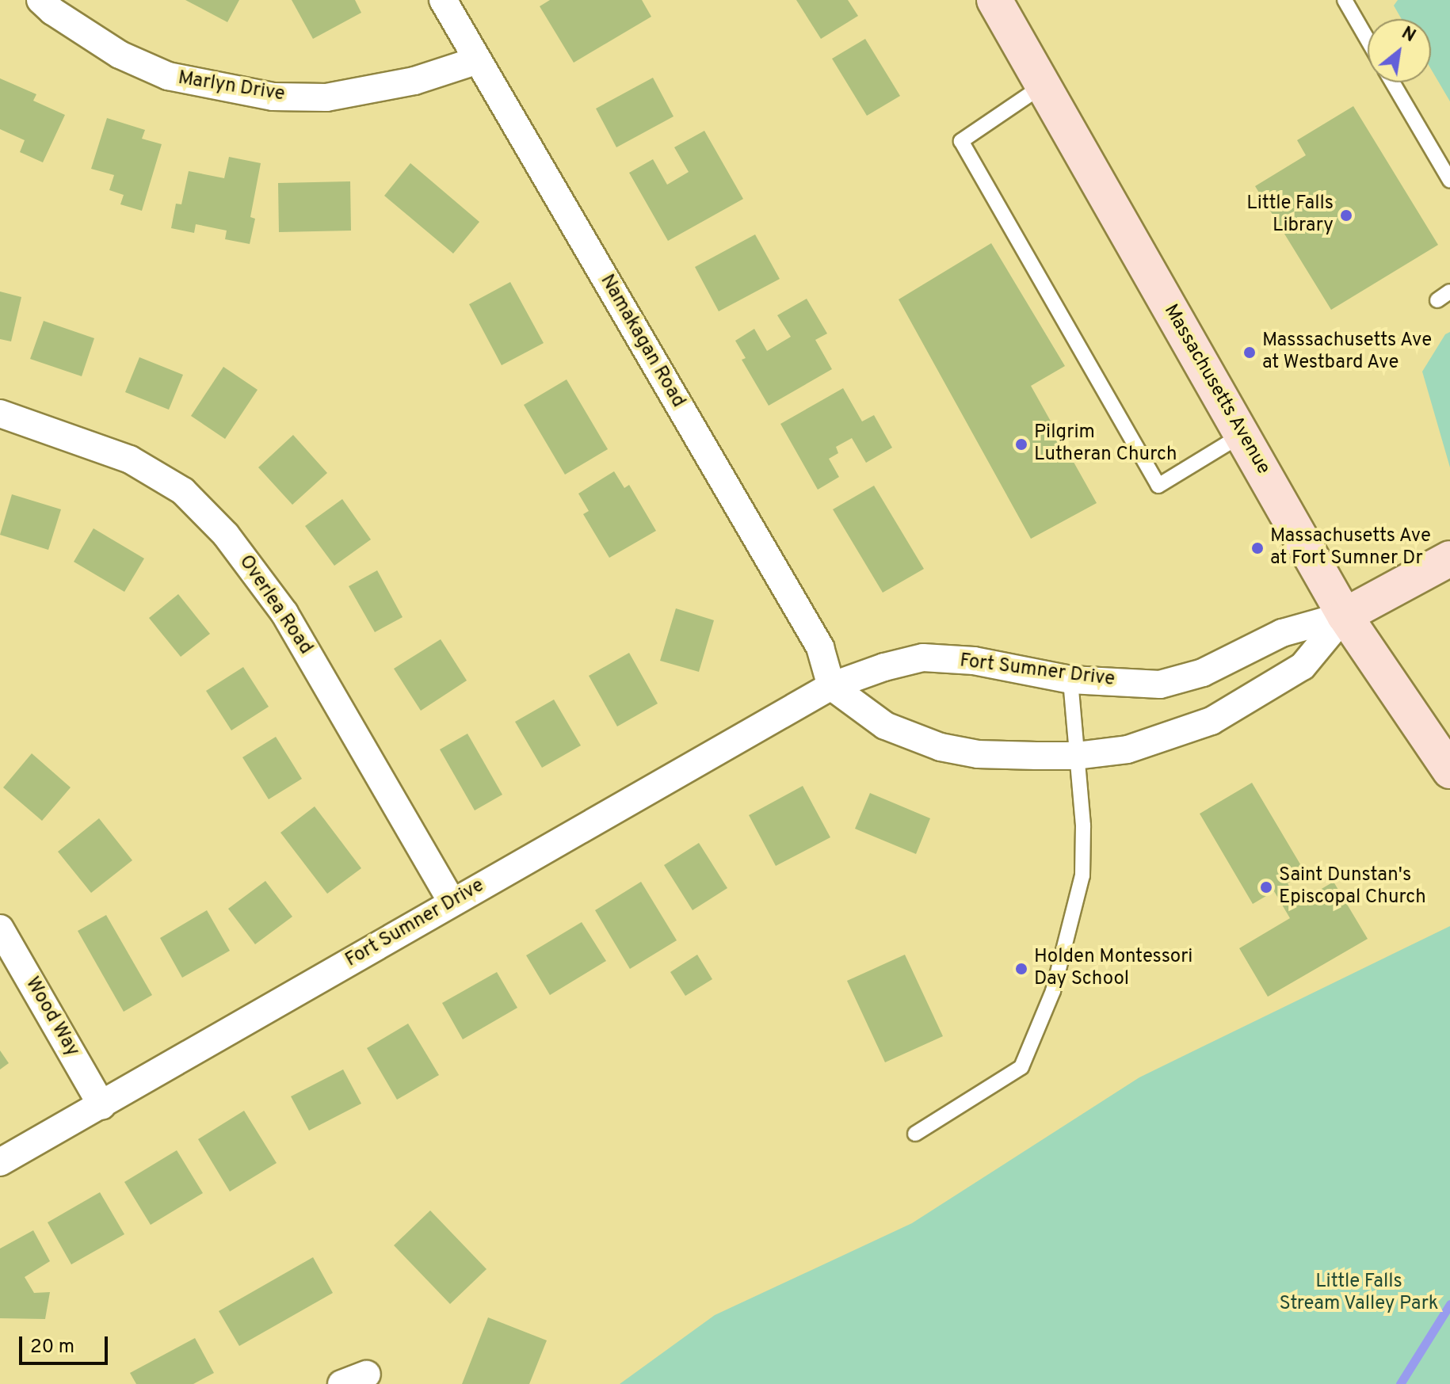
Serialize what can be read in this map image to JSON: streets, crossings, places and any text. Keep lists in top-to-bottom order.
{
  "streets": {
    "main road": ["Massachusetts Avenue"],
    "street": [
      "Marlyn Drive",
      "Namakagan Road",
      "Overlea Road",
      "Fort Sumner Drive",
      "Wood Way"
    ]
  },
  "crossings": [
    ["Marlyn Drive", "Namakagan Road"],
    ["Namakagan Road", "Fort Sumner Drive"],
    ["Massachusetts Avenue", "Fort Sumner Drive"],
    ["Overlea Road", "Fort Sumner Drive"],
    ["Fort Sumner Drive", "Wood Way"]
  ],
  "parks": ["Little Falls Stream Valley Park"],
  "places": [
    "Little Falls Library",
    "Masssachusetts Ave at Westbard Ave",
    "Pilgrim Lutheran Church",
    "Massachusetts Ave at Fort Sumner Dr",
    "Saint Dunstan's Episcopal Church",
    "Holden Montessori Day School"
  ],
  "scale_bar": "20 m",
  "north": "top right"
}
